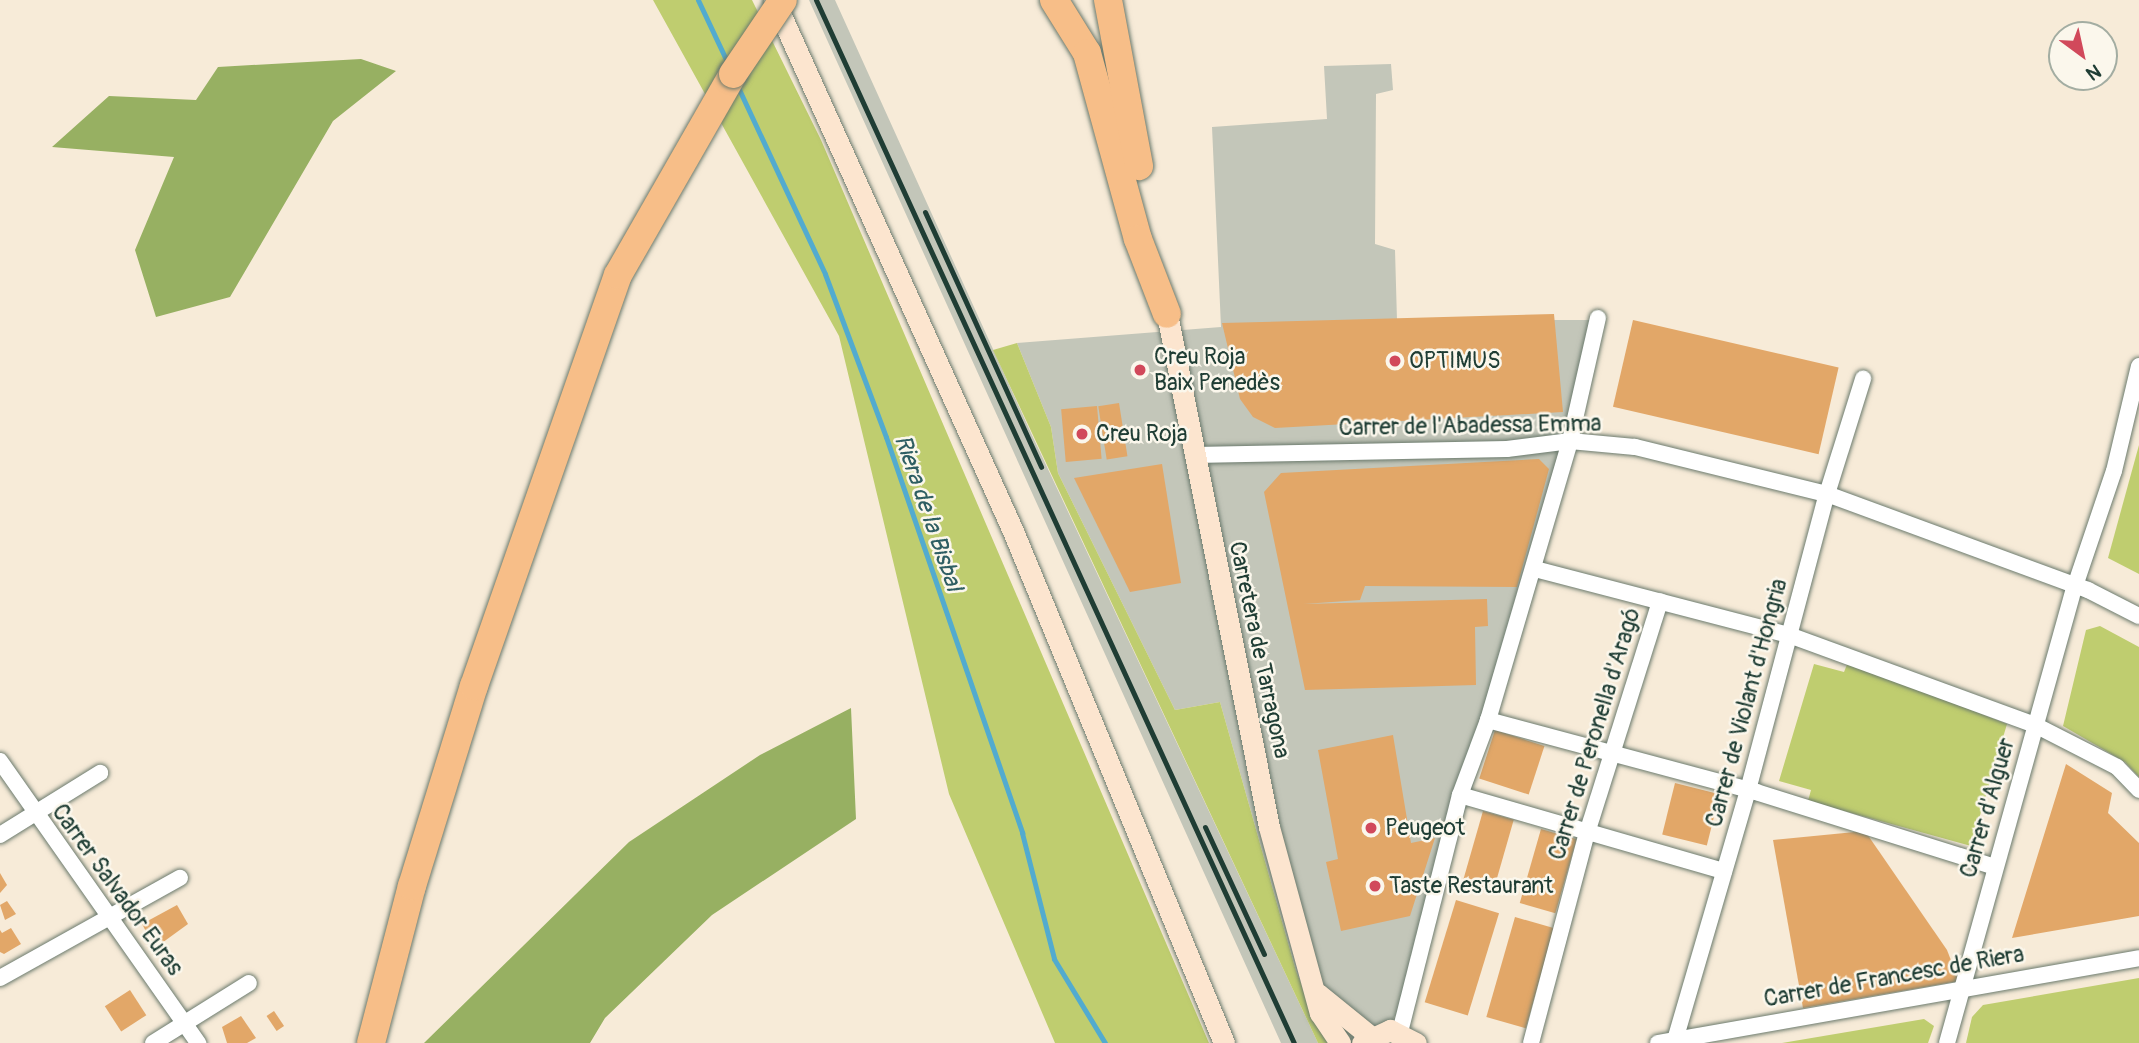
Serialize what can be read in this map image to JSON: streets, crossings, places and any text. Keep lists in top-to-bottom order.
{
  "streets": {
    "street": [
      "Carrer de l'Abadessa Emma",
      "Carretera de Tarragona",
      "Carrer de Violant d'Hongria",
      "Carrer de Peronella d'Aragó",
      "Carrer d'Alguer",
      "Carrer Salvador Euras",
      "Carrer de Francesc de Riera"
    ]
  },
  "crossings": [
    ["Carrer de l'Abadessa Emma", "Carretera de Tarragona"],
    ["Carrer de l'Abadessa Emma", "Carrer de Violant d'Hongria"],
    ["Carrer de l'Abadessa Emma", "Carrer d'Alguer"],
    ["Carrer de Violant d'Hongria", "Carrer de Francesc de Riera"],
    ["Carrer d'Alguer", "Carrer de Francesc de Riera"]
  ],
  "water": ["Riera de la Bisbal"],
  "places": [
    "OPTIMUS",
    "Creu Roja Baix Penedès",
    "Creu Roja",
    "Peugeot",
    "Taste Restaurant"
  ],
  "north": "bottom right"
}
